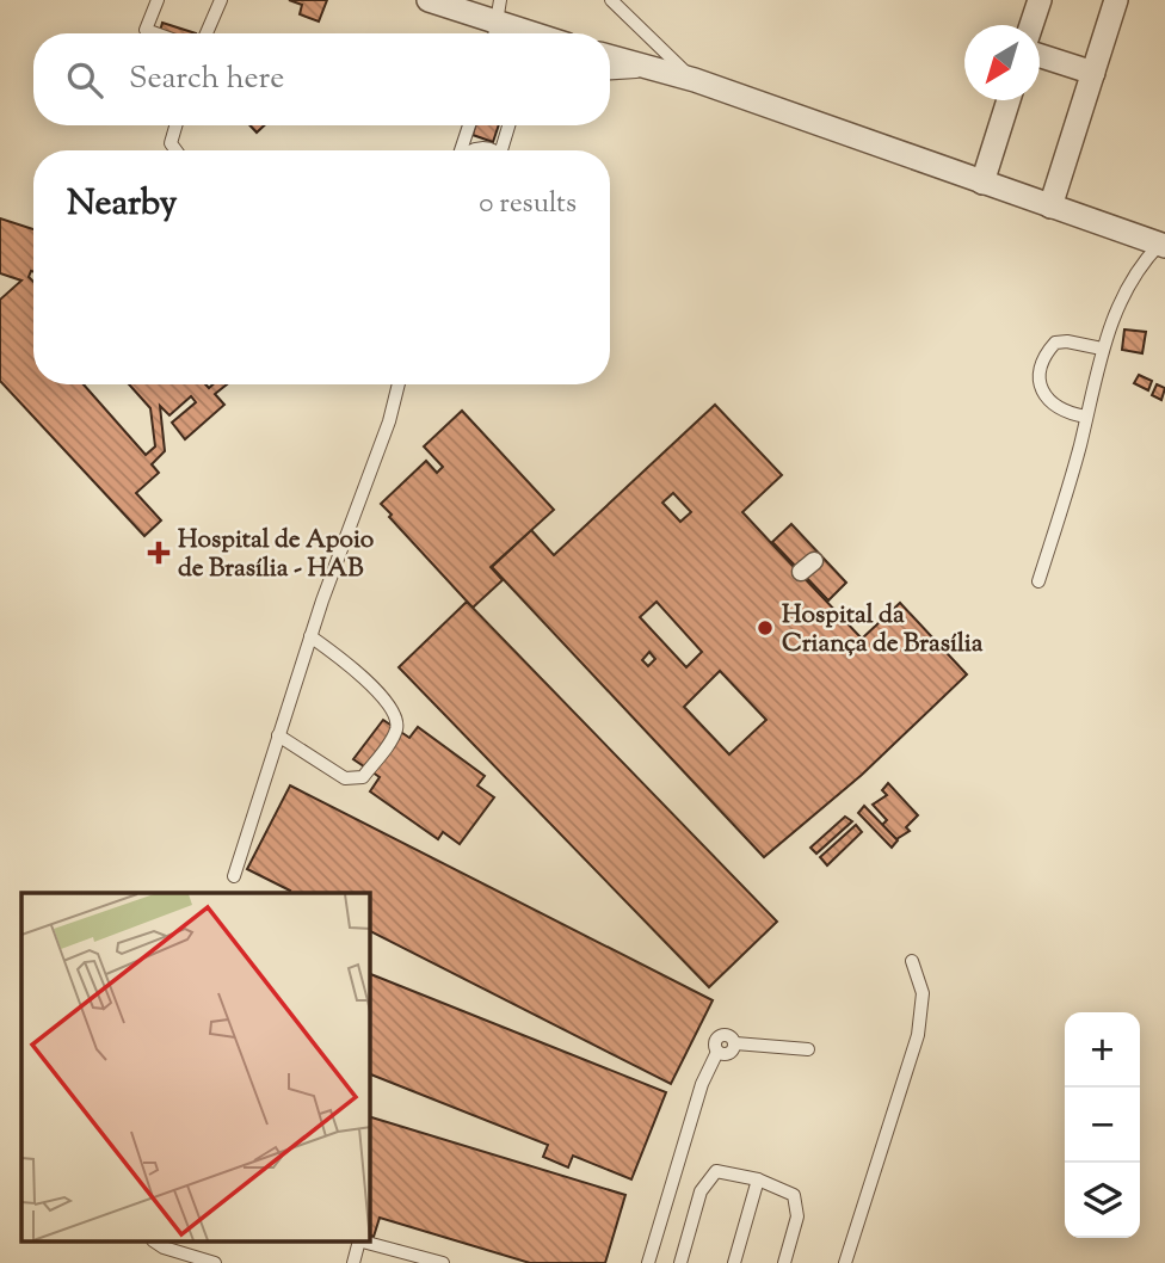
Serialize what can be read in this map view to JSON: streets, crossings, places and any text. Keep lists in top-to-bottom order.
{
  "places": {
    "health": ["Hospital de Apoio de Brasília - HAB"],
    "other": ["Hospital da Criança de Brasília"]
  },
  "north": "bottom left",
  "page": {
    "search": "Search here",
    "heading": ["Nearby", "0 results"],
    "map_buttons": ["+", "−"]
  }
}
